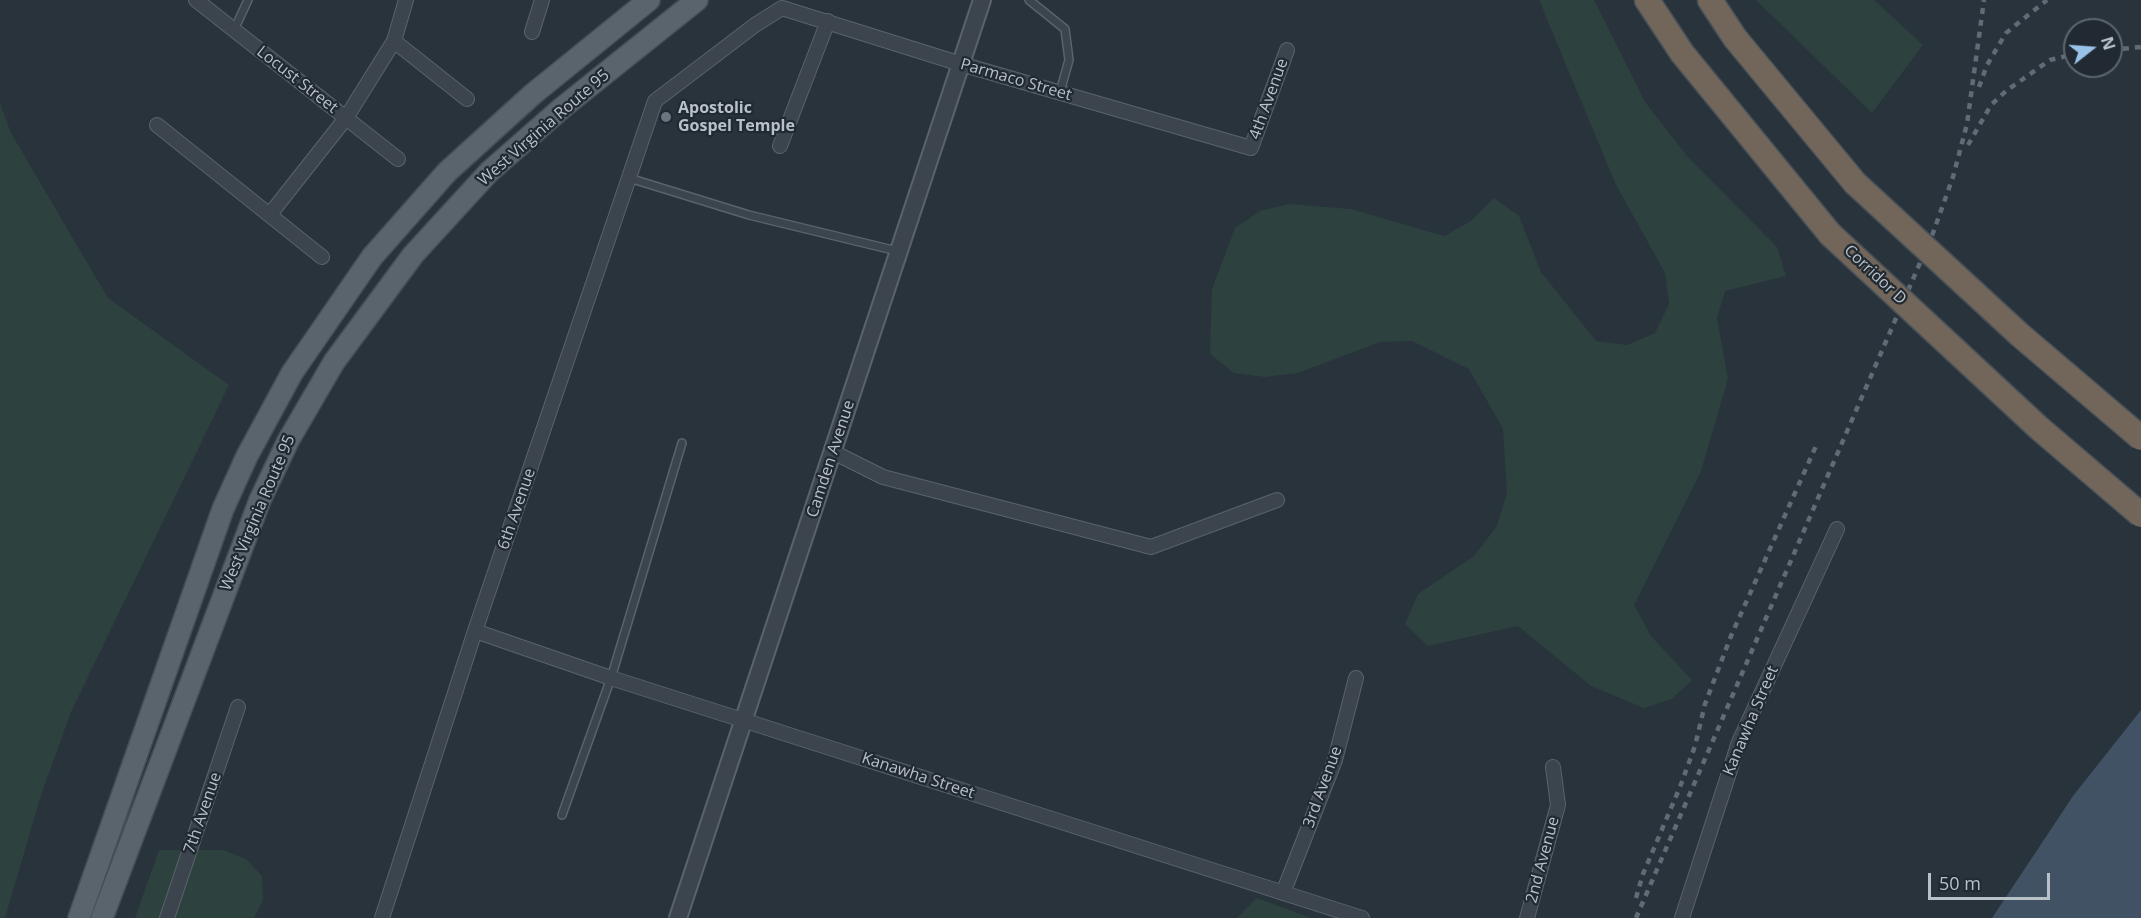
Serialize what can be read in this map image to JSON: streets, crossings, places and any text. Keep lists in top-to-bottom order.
{
  "streets": {
    "highway": ["Corridor D"],
    "main road": ["West Virginia Route 95"],
    "street": [
      "Locust Street",
      "Parmaco Street",
      "4th Avenue",
      "Camden Avenue",
      "6th Avenue",
      "Kanawha Street",
      "3rd Avenue",
      "7th Avenue",
      "2nd Avenue"
    ]
  },
  "crossings": [
    ["Parmaco Street", "4th Avenue"],
    ["Parmaco Street", "Camden Avenue"],
    ["Parmaco Street", "6th Avenue"],
    ["Camden Avenue", "Kanawha Street"],
    ["6th Avenue", "Kanawha Street"],
    ["Kanawha Street", "3rd Avenue"]
  ],
  "places": ["Apostolic Gospel Temple"],
  "scale_bar": "50 m",
  "north": "right"
}
